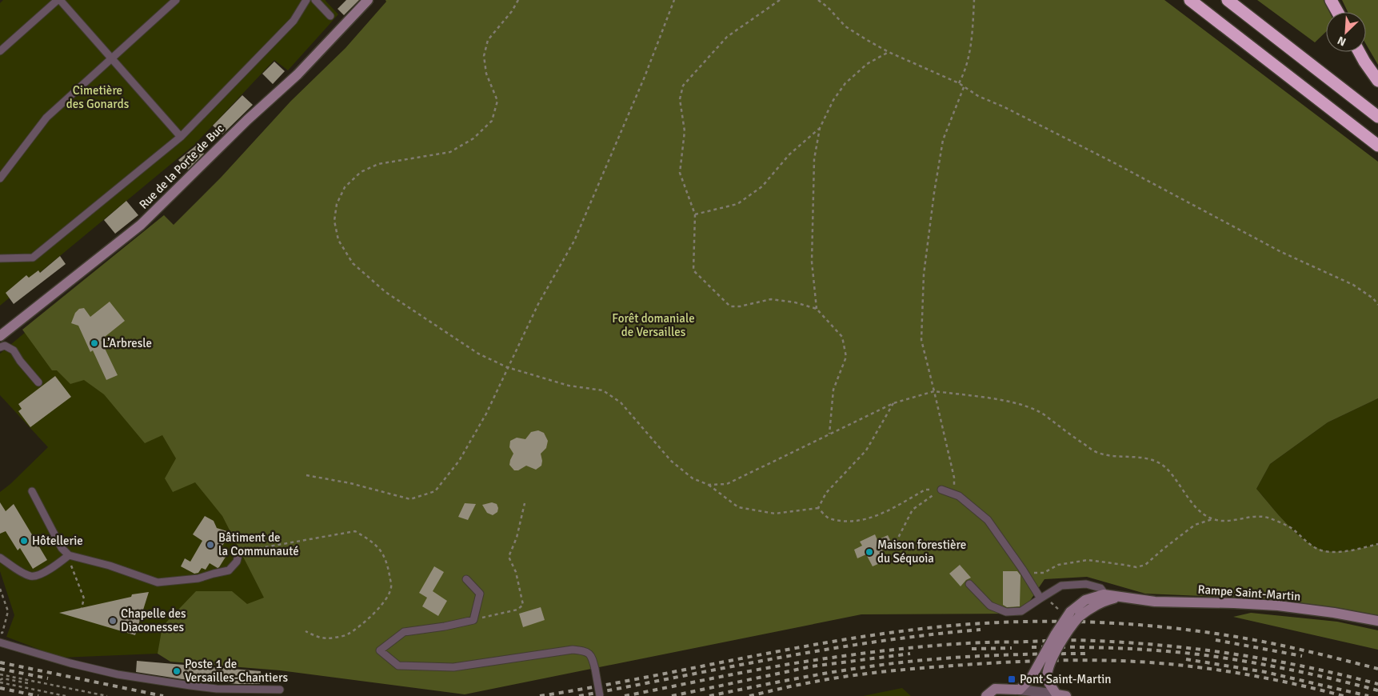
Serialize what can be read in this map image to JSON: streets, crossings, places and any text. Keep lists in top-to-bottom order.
{
  "streets": {
    "street": ["Rue de la Porte de Buc", "Rampe Saint-Martin"]
  },
  "parks": ["Cimetière des Gonards", "Forêt domaniale de Versailles"],
  "places": {
    "other": [
      "L’Arbresle",
      "Hôtellerie",
      "Bâtiment de la Communauté",
      "Maison forestière du Séquoia",
      "Chapelle des Diaconesses",
      "Poste 1 de Versailles-Chantiers"
    ],
    "transit": ["Pont Saint-Martin"]
  },
  "north": "bottom left"
}
